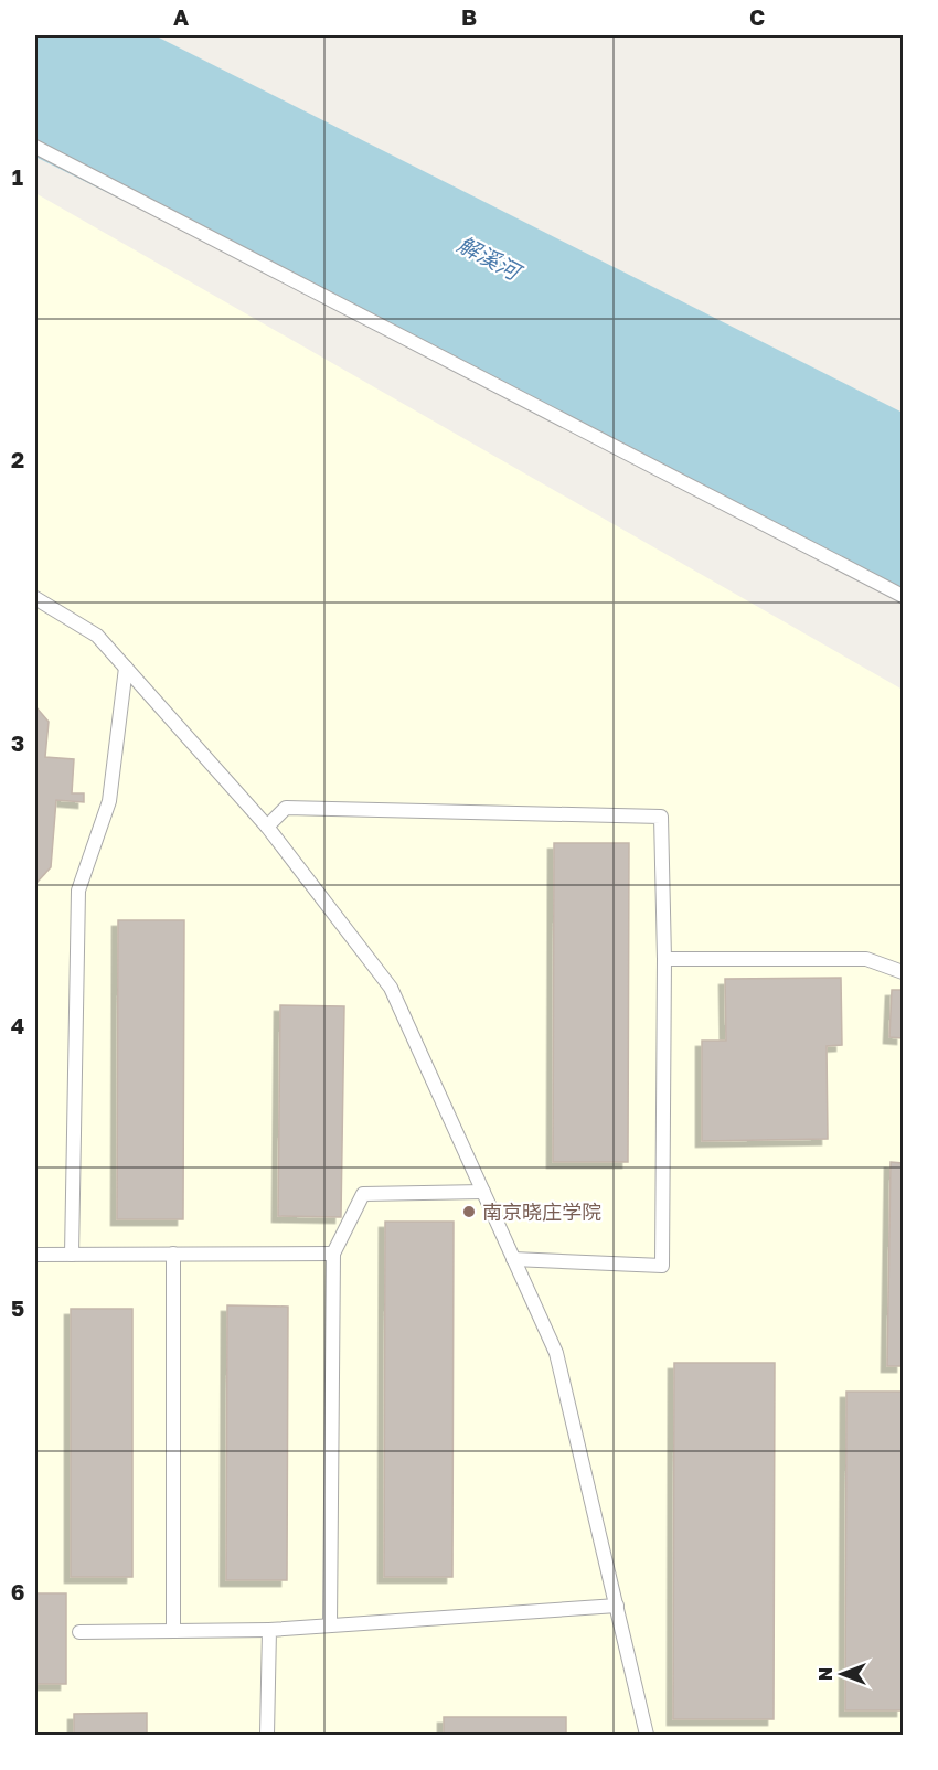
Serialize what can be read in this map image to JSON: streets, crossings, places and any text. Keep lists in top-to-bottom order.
{
  "water": ["解溪河"],
  "places": ["南京晓庄学院"],
  "north": "left",
  "grid": {
    "columns": ["A", "B", "C"],
    "rows": [
      "1",
      "2",
      "3",
      "4",
      "5",
      "6"
    ]
  }
}
